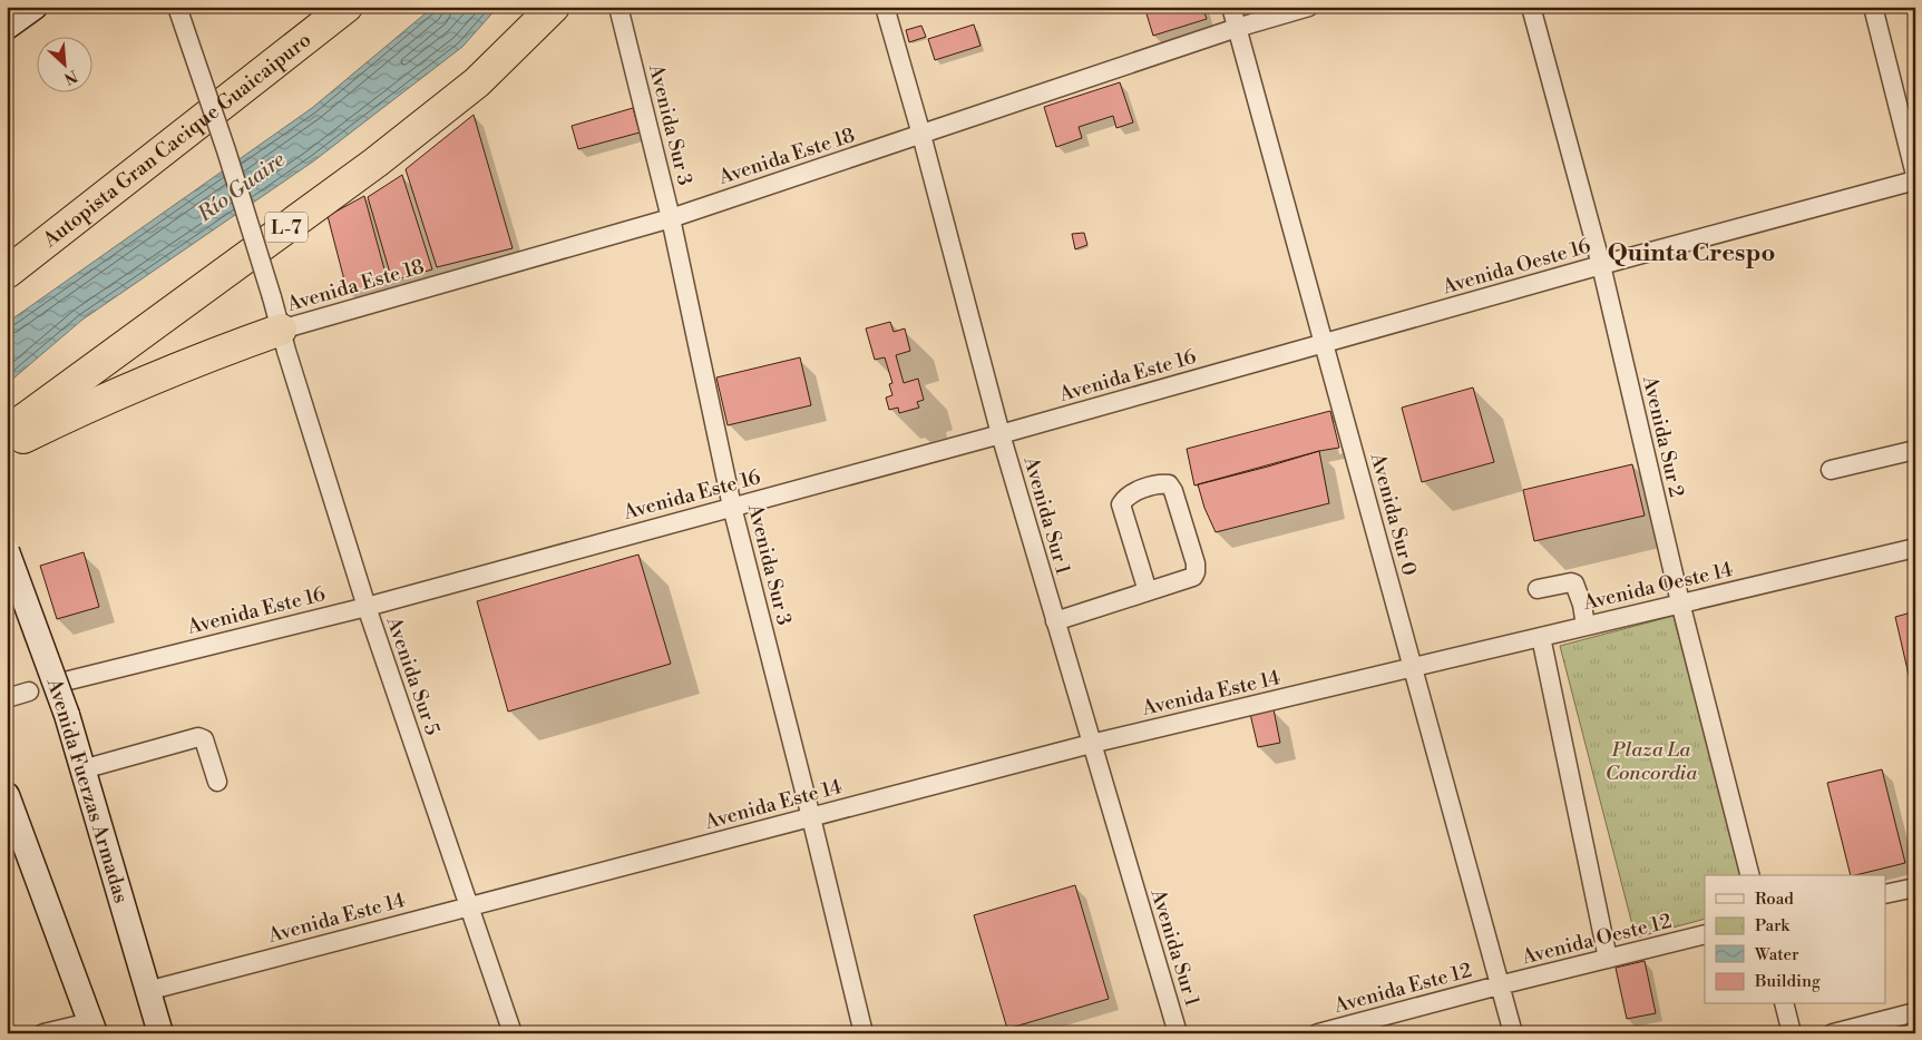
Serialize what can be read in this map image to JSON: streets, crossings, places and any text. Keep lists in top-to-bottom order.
{
  "streets": {
    "highway": ["Autopista Gran Cacique Guaicaipuro", "L-7"],
    "main road": ["Avenida Fuerzas Armadas"],
    "street": [
      "Avenida Sur 3",
      "Avenida Este 18",
      "Avenida Oeste 16",
      "Avenida Este 16",
      "Avenida Sur 2",
      "Avenida Sur 0",
      "Avenida Sur 1",
      "Avenida Oeste 14",
      "Avenida Sur 5",
      "Avenida Este 14",
      "Avenida Oeste 12",
      "Avenida Este 12"
    ]
  },
  "crossings": [
    ["Avenida Sur 3", "Avenida Este 18"],
    ["Avenida Sur 3", "Avenida Este 16"],
    ["Avenida Sur 3", "Avenida Este 14"],
    ["Avenida Este 18", "Avenida Sur 0"],
    ["Avenida Este 18", "Avenida Sur 1"],
    ["Avenida Este 18", "Avenida Sur 5"],
    ["Avenida Oeste 16", "Avenida Este 16"],
    ["Avenida Oeste 16", "Avenida Sur 2"],
    ["Avenida Oeste 16", "Avenida Sur 0"],
    ["Avenida Este 16", "Avenida Sur 0"],
    ["Avenida Este 16", "Avenida Sur 1"],
    ["Avenida Este 16", "Avenida Sur 5"],
    ["Avenida Sur 2", "Avenida Oeste 14"],
    ["Avenida Sur 0", "Avenida Oeste 14"],
    ["Avenida Sur 0", "Avenida Este 14"],
    ["Avenida Sur 0", "Avenida Oeste 12"],
    ["Avenida Sur 0", "Avenida Este 12"],
    ["Avenida Sur 1", "Avenida Este 14"],
    ["Avenida Oeste 14", "Avenida Este 14"],
    ["Avenida Sur 5", "Avenida Este 14"],
    ["Avenida Este 14", "Avenida Fuerzas Armadas"],
    ["Avenida Oeste 12", "Avenida Este 12"]
  ],
  "districts": ["Quinta Crespo"],
  "water": ["Río Guaire"],
  "parks": ["Plaza La Concordia"],
  "legend": [
    "Road",
    "Park",
    "Water",
    "Building"
  ],
  "north": "bottom right"
}
